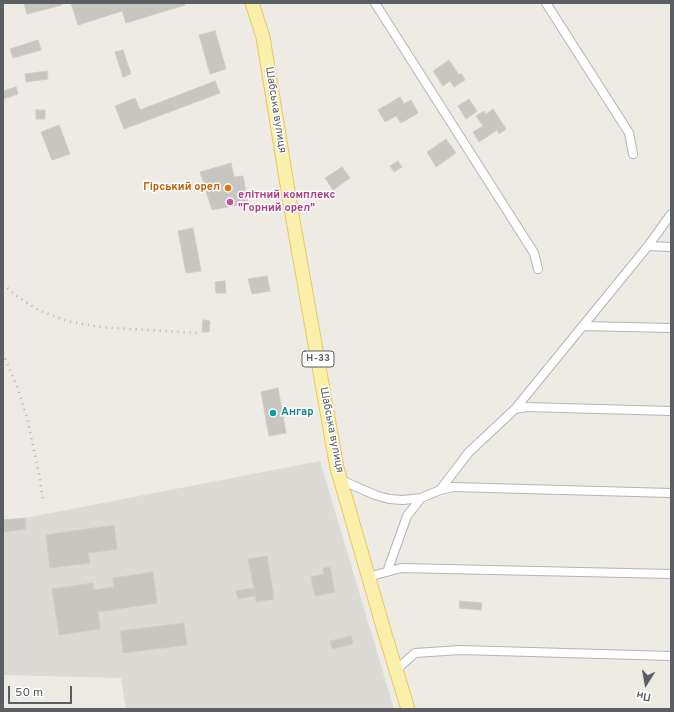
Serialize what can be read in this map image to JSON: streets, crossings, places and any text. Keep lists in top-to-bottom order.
{
  "streets": {
    "main road": ["Шабська вулиця", "Н-33"]
  },
  "places": ["Гірський орел", "елітний комплекс \"Горний орел\"", "Ангар"],
  "scale_bar": "50 m",
  "north": "bottom"
}
